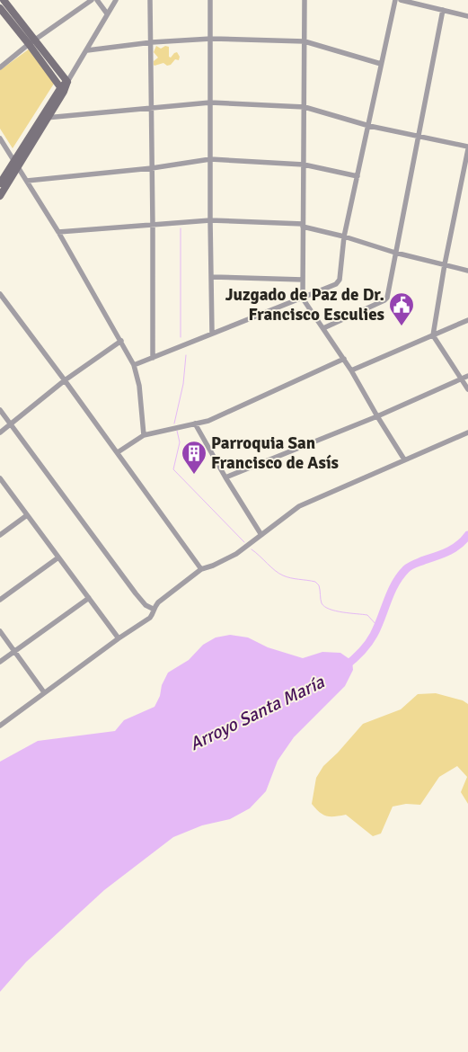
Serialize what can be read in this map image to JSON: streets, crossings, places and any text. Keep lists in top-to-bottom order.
{
  "water": ["Arroyo Santa María"],
  "places": {
    "public building": ["Juzgado de Paz de Dr. Francisco Esculies"],
    "building": ["Parroquia San Francisco de Asís"]
  }
}
